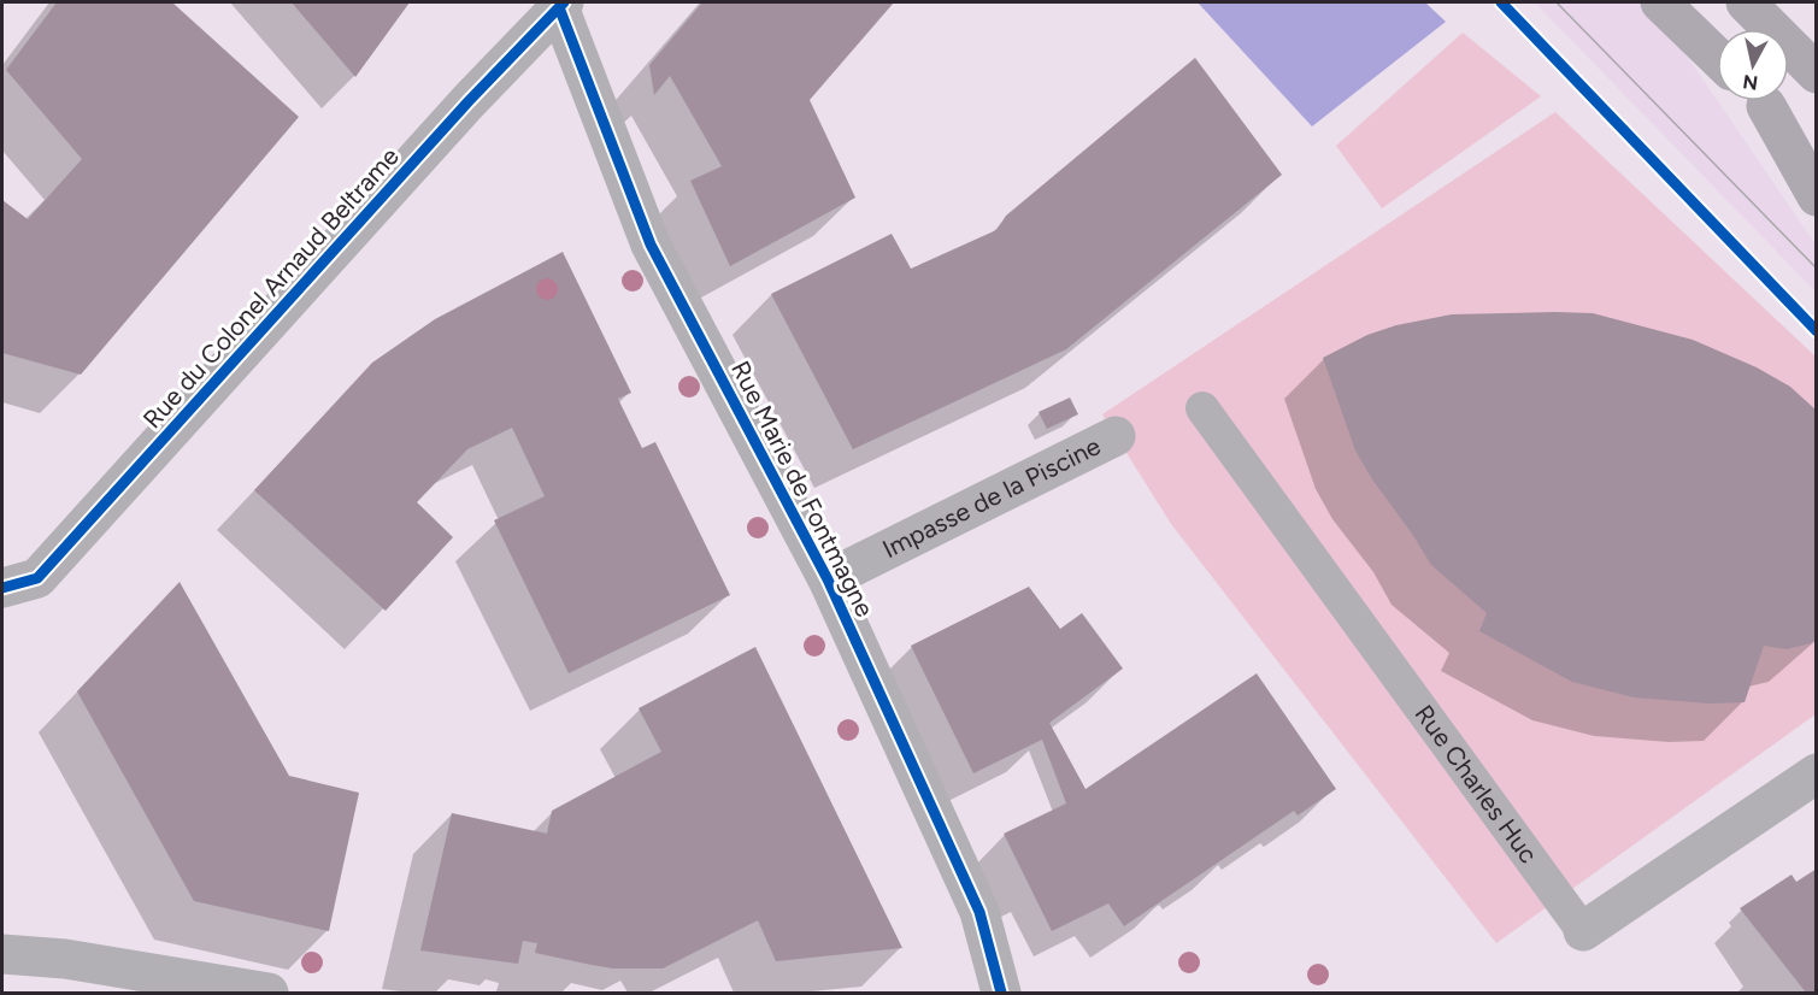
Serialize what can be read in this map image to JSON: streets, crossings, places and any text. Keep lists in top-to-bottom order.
{
  "streets": {
    "street": [
      "Rue du Colonel Arnaud Beltrame",
      "Rue Marie de Fontmagne",
      "Impasse de la Piscine",
      "Rue Charles Huc"
    ]
  },
  "crossings": [
    ["Rue du Colonel Arnaud Beltrame", "Rue Marie de Fontmagne"],
    ["Rue Marie de Fontmagne", "Impasse de la Piscine"]
  ],
  "north": "bottom"
}
